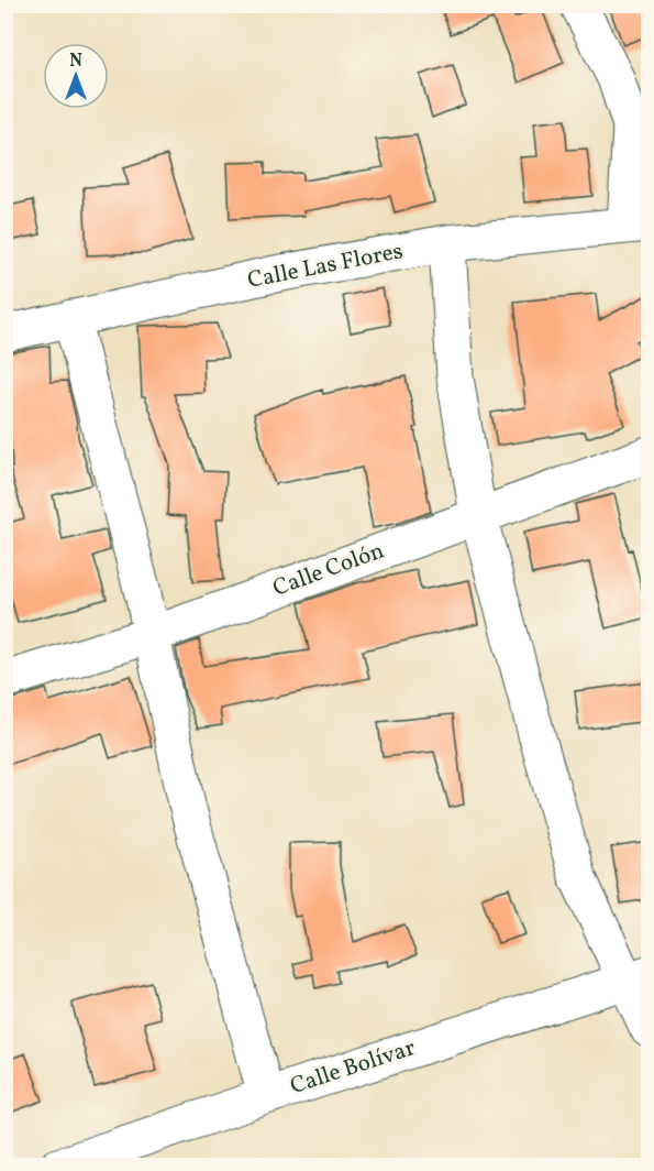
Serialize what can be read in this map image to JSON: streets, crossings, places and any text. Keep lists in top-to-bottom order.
{
  "streets": {
    "street": ["Calle Las Flores", "Calle Colón", "Calle Bolívar"]
  },
  "north": "top"
}
